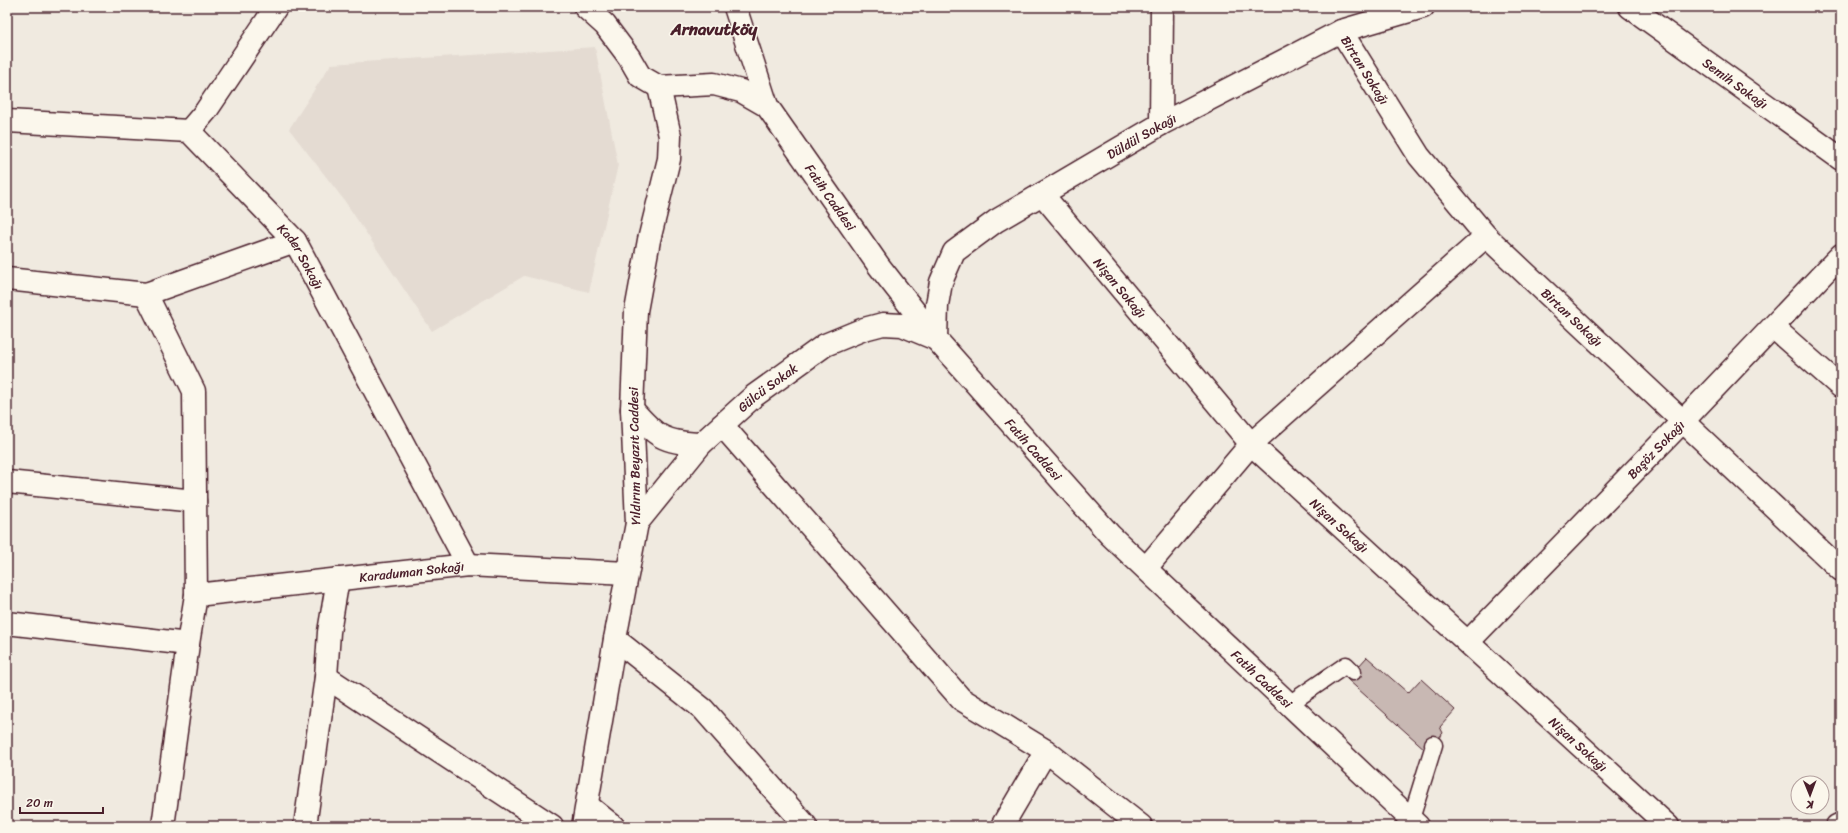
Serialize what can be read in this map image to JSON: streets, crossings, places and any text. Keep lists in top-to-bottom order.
{
  "streets": {
    "street": [
      "Birtan Sokağı",
      "Semih Sokağı",
      "Düldül Sokağı",
      "Fatih Caddesi",
      "Kader Sokağı",
      "Nişan Sokağı",
      "Gülcü Sokak",
      "Başöz Sokağı",
      "Yıldırım Beyazıt Caddesi",
      "Karaduman Sokağı"
    ]
  },
  "crossings": [
    ["Birtan Sokağı", "Düldül Sokağı"],
    ["Birtan Sokağı", "Başöz Sokağı"],
    ["Düldül Sokağı", "Fatih Caddesi"],
    ["Düldül Sokağı", "Nişan Sokağı"],
    ["Düldül Sokağı", "Gülcü Sokak"],
    ["Fatih Caddesi", "Gülcü Sokak"],
    ["Kader Sokağı", "Karaduman Sokağı"],
    ["Nişan Sokağı", "Başöz Sokağı"],
    ["Gülcü Sokak", "Yıldırım Beyazıt Caddesi"],
    ["Yıldırım Beyazıt Caddesi", "Karaduman Sokağı"]
  ],
  "districts": ["Arnavutköy"],
  "scale_bar": "20 m",
  "north": "bottom"
}
